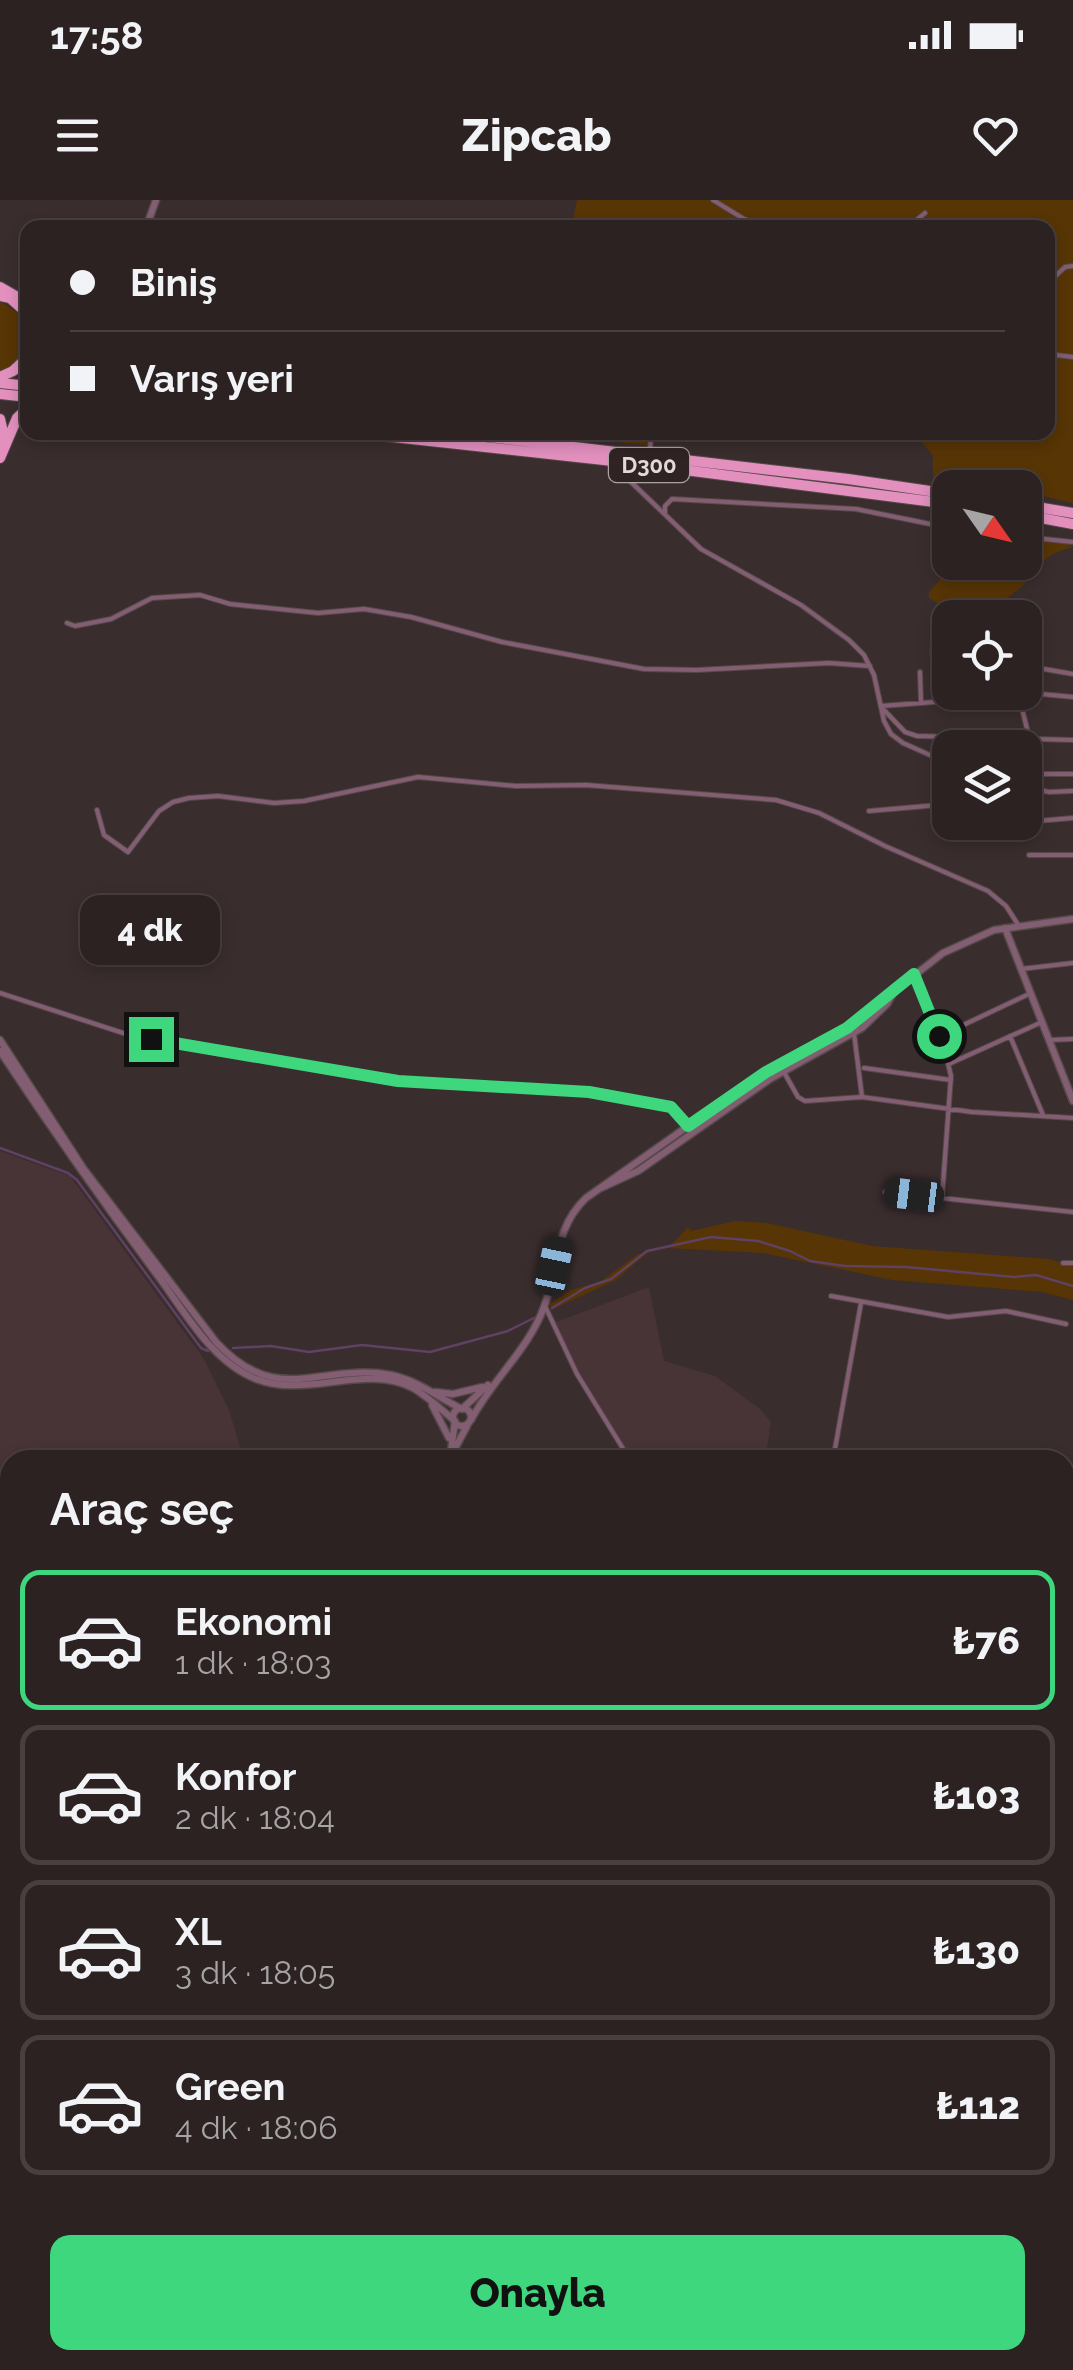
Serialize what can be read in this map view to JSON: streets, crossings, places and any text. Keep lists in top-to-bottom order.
{
  "streets": {
    "highway": ["D300"]
  },
  "north": "bottom right",
  "page": {
    "status": "17:58",
    "header": "Zipcab",
    "banner": ["Biniş", "Varış yeri"],
    "bubble": "4 dk",
    "heading": "Araç seç",
    "list": [
      {
        "name": "Ekonomi",
        "note": "1 dk · 18:03",
        "value": "₺76"
      },
      {
        "name": "Konfor",
        "note": "2 dk · 18:04",
        "value": "₺103"
      },
      {
        "name": "XL",
        "note": "3 dk · 18:05",
        "value": "₺130"
      },
      {
        "name": "Green",
        "note": "4 dk · 18:06",
        "value": "₺112"
      }
    ],
    "buttons": "Onayla"
  }
}
